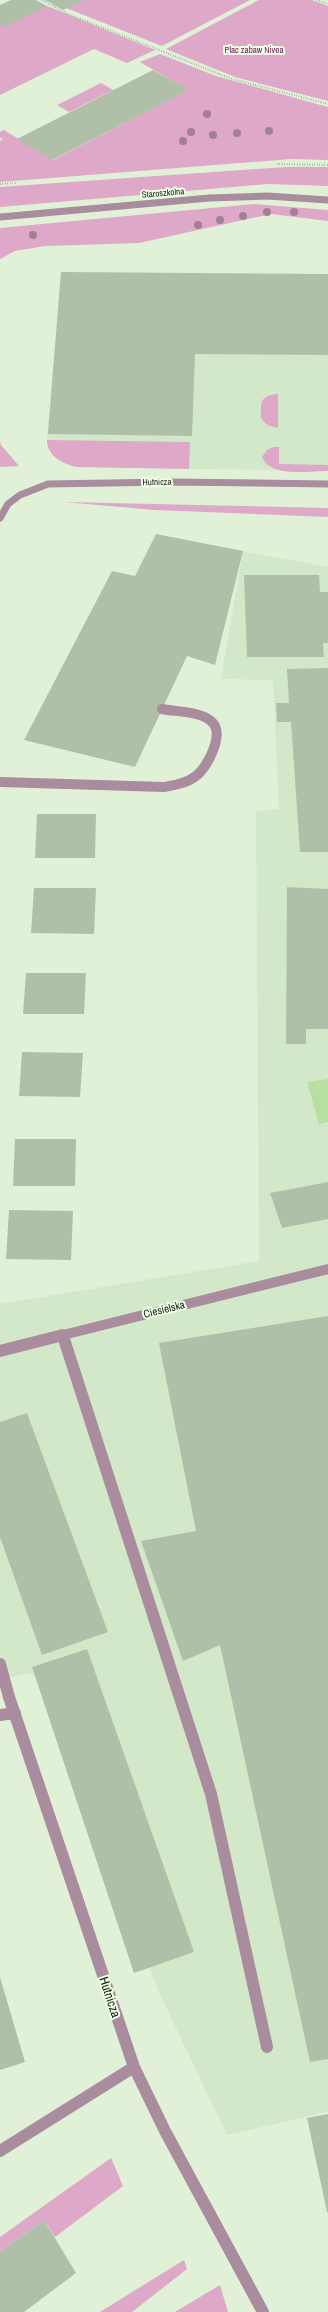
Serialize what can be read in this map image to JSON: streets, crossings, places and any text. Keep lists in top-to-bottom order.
{
  "streets": {
    "street": ["Staroszkolna", "Hutnicza", "Ciesielska"]
  },
  "parks": ["Plac zabaw Nivea"]
}
